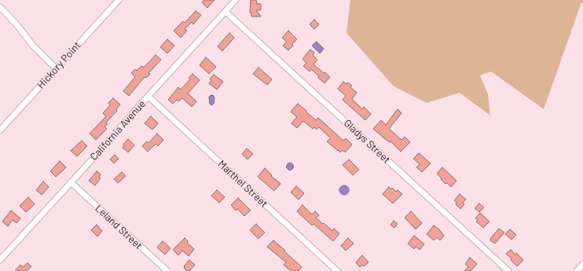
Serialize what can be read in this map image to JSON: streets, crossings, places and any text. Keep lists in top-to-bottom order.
{
  "streets": {
    "street": [
      "Hickory Point",
      "California Avenue",
      "Gladys Street",
      "Marthel Street",
      "Leland Street"
    ]
  },
  "crossings": [
    ["California Avenue", "Gladys Street"],
    ["California Avenue", "Marthel Street"],
    ["California Avenue", "Leland Street"]
  ]
}
